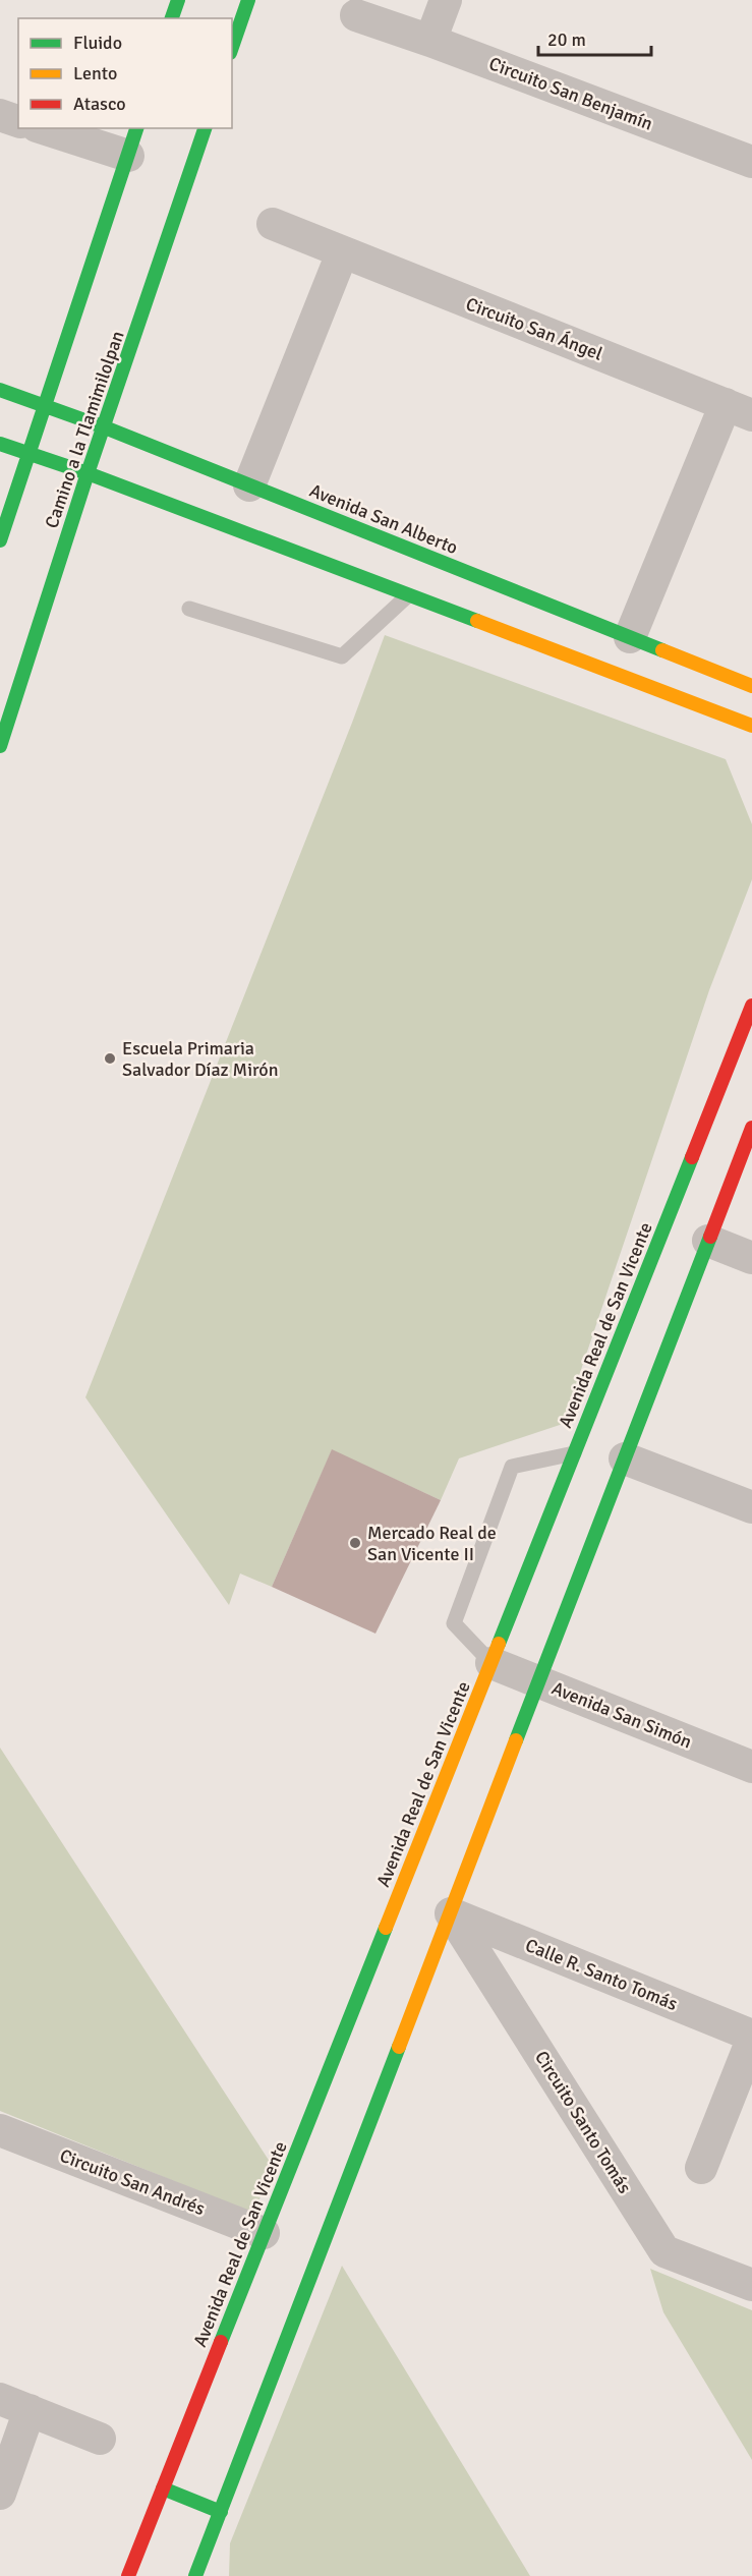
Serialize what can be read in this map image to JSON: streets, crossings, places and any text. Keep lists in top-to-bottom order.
{
  "streets": {
    "street": [
      "Circuito San Benjamín",
      "Circuito San Ángel",
      "Camino a la Tlamimilolpan",
      "Avenida San Alberto",
      "Avenida Real de San Vicente",
      "Avenida San Simón",
      "Calle R. Santo Tomás",
      "Circuito Santo Tomás",
      "Circuito San Andrés"
    ]
  },
  "crossings": [
    ["Circuito San Ángel", "Avenida San Alberto"],
    ["Camino a la Tlamimilolpan", "Avenida San Alberto"],
    ["Avenida Real de San Vicente", "Avenida San Simón"],
    ["Avenida Real de San Vicente", "Circuito San Andrés"],
    ["Calle R. Santo Tomás", "Circuito Santo Tomás"]
  ],
  "places": ["Escuela Primaria Salvador Díaz Mirón", "Mercado Real de San Vicente II"],
  "legend": ["Fluido", "Lento", "Atasco"],
  "scale_bar": "20 m"
}
